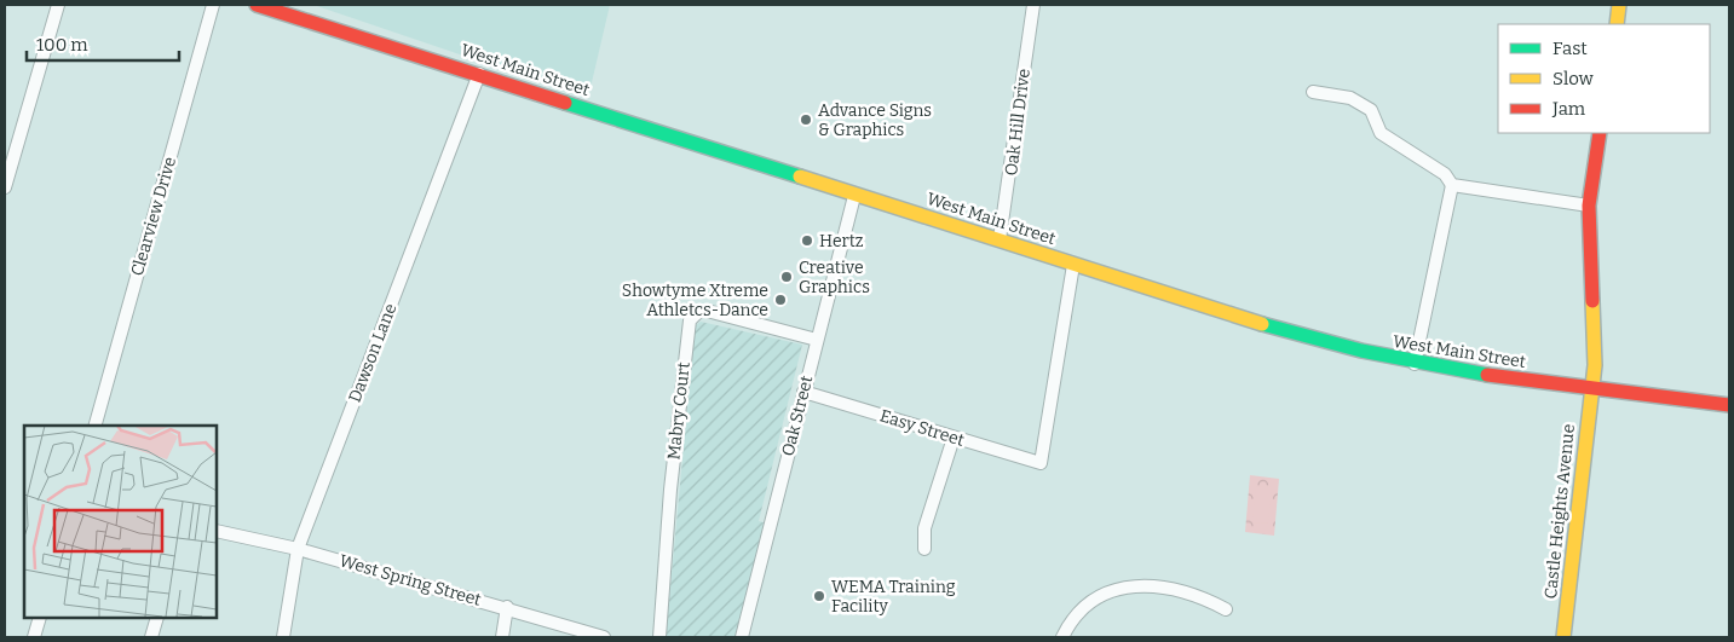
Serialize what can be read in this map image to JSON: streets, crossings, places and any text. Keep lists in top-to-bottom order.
{
  "streets": {
    "main road": ["West Main Street", "Castle Heights Avenue"],
    "street": [
      "Oak Hill Drive",
      "Clearview Drive",
      "Dawson Lane",
      "Mabry Court",
      "Oak Street",
      "Easy Street",
      "West Spring Street"
    ]
  },
  "crossings": [
    ["West Main Street", "Oak Hill Drive"],
    ["West Main Street", "Dawson Lane"],
    ["West Main Street", "Oak Street"],
    ["West Main Street", "Easy Street"],
    ["West Main Street", "Castle Heights Avenue"],
    ["Dawson Lane", "West Spring Street"],
    ["Mabry Court", "Oak Street"],
    ["Oak Street", "Easy Street"]
  ],
  "places": [
    "Advance Signs & Graphics",
    "Hertz",
    "Creative Graphics",
    "Showtyme Xtreme Athletcs-Dance",
    "WEMA Training Facility"
  ],
  "legend": ["Fast", "Slow", "Jam"],
  "scale_bar": "100 m"
}
